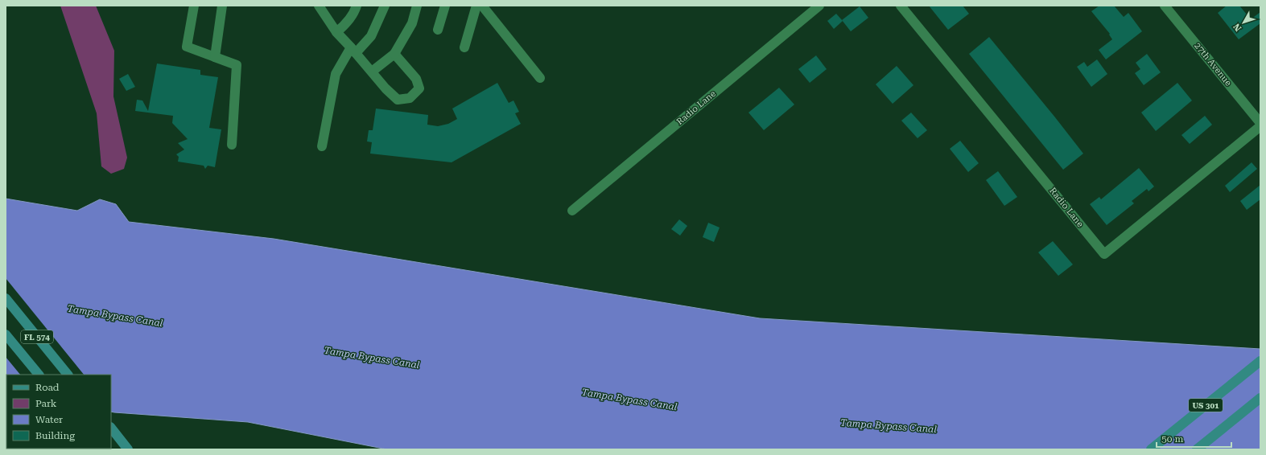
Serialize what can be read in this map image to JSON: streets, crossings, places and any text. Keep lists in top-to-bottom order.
{
  "streets": {
    "main road": ["FL 574", "US 301"],
    "street": ["27th Avenue", "Radio Lane"]
  },
  "water": ["Tampa Bypass Canal"],
  "legend": [
    "Road",
    "Park",
    "Water",
    "Building"
  ],
  "scale_bar": "50 m",
  "north": "bottom left"
}
